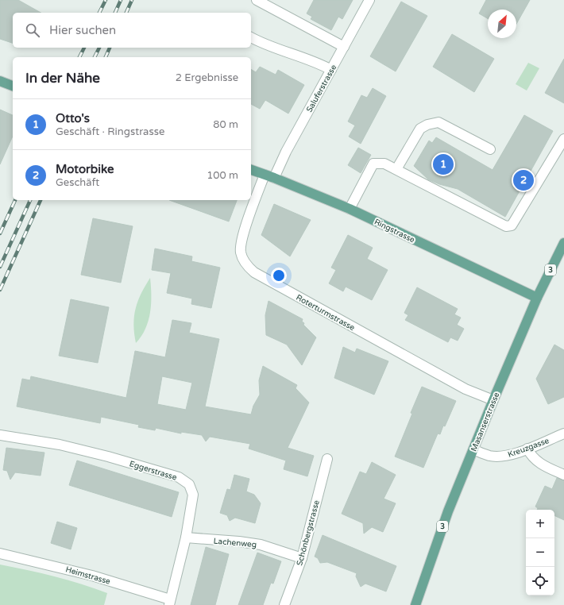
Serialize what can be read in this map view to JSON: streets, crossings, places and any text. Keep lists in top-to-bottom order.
{
  "streets": {
    "main road": ["Ringstrasse", "3", "Masanserstrasse"],
    "street": [
      "Saluferstrasse",
      "Roterturmstrasse",
      "Kreuzgasse",
      "Eggerstrasse",
      "Schönbergstrasse",
      "Lachenweg",
      "Heimstrasse"
    ]
  },
  "crossings": [
    ["Saluferstrasse", "Ringstrasse"],
    ["Ringstrasse", "Roterturmstrasse"],
    ["Ringstrasse", "Masanserstrasse"],
    ["Roterturmstrasse", "Masanserstrasse"],
    ["Masanserstrasse", "Kreuzgasse"],
    ["Eggerstrasse", "Lachenweg"],
    ["Eggerstrasse", "Heimstrasse"],
    ["Schönbergstrasse", "Lachenweg"]
  ],
  "north": "top right",
  "page": {
    "search": "Hier suchen",
    "heading": ["In der Nähe", "2 Ergebnisse"],
    "list": [
      {
        "mark": "1",
        "name": "Otto's",
        "note": "Geschäft · Ringstrasse",
        "value": "80 m"
      },
      {
        "mark": "2",
        "name": "Motorbike",
        "note": "Geschäft",
        "value": "100 m"
      }
    ],
    "pins": ["1", "2"],
    "map_buttons": ["+", "−"]
  }
}
